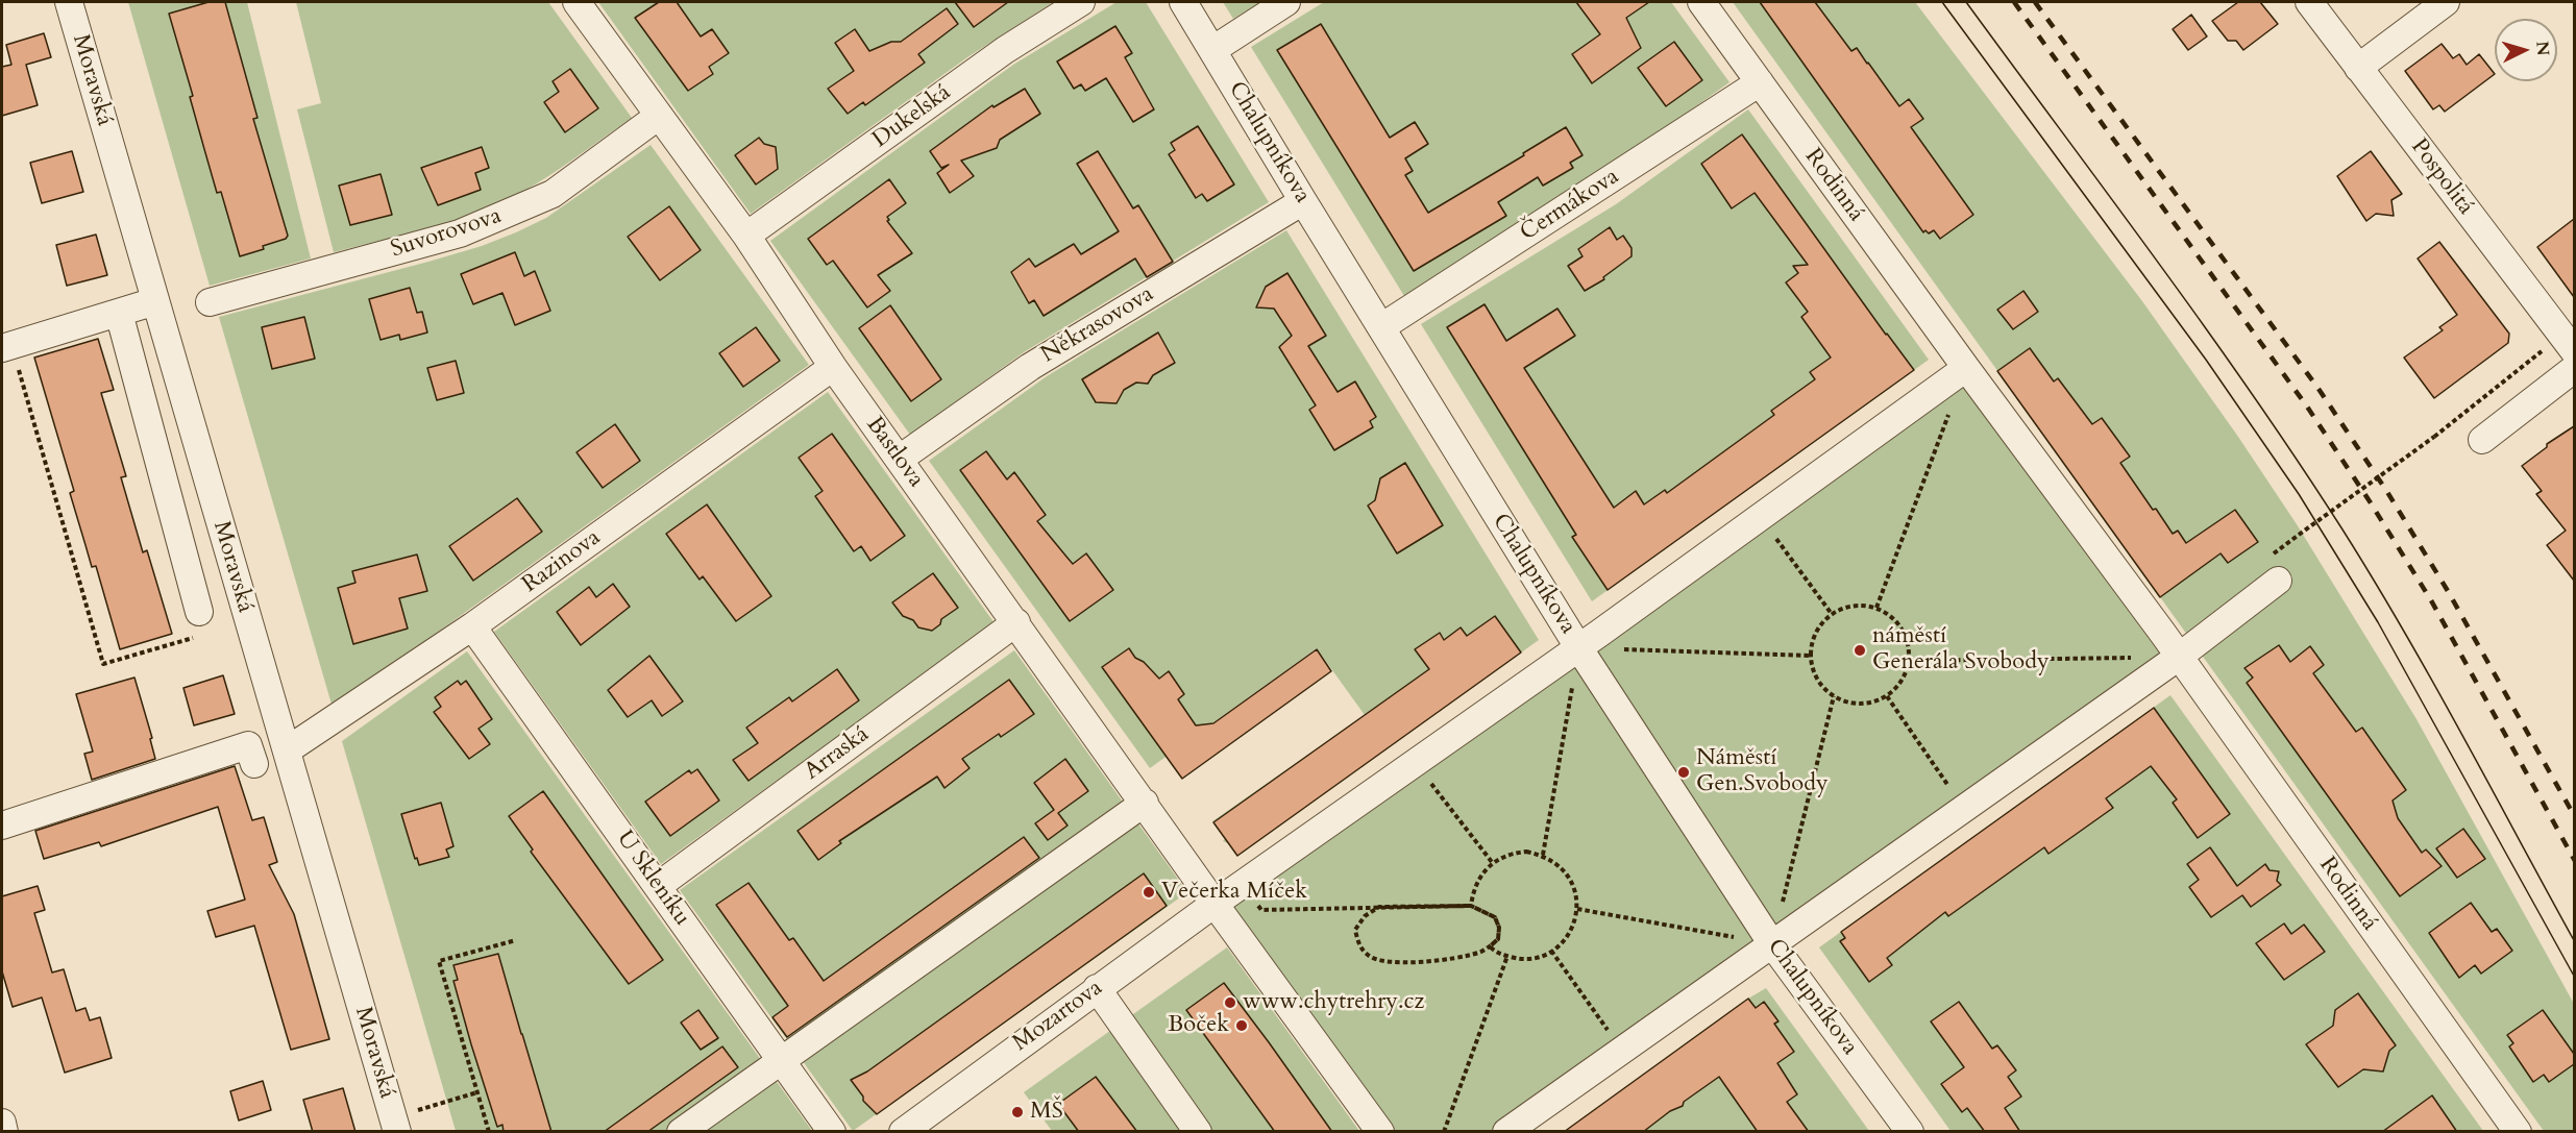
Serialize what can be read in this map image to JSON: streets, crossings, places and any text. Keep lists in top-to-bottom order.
{
  "streets": {
    "street": [
      "Moravská",
      "Dukelská",
      "Chalupníkova",
      "Pospolitá",
      "Rodinná",
      "Čermákova",
      "Suvorovova",
      "Někrasovova",
      "Bastlova",
      "Razinova",
      "Arraská",
      "U Skleníku",
      "Mozartova"
    ]
  },
  "crossings": [
    ["Moravská", "Razinova"],
    ["Dukelská", "Bastlova"],
    ["Chalupníkova", "Čermákova"],
    ["Chalupníkova", "Někrasovova"],
    ["Rodinná", "Čermákova"],
    ["Suvorovova", "Bastlova"],
    ["Někrasovova", "Bastlova"],
    ["Bastlova", "Razinova"],
    ["Bastlova", "Arraská"],
    ["Bastlova", "Mozartova"],
    ["Razinova", "U Skleníku"],
    ["Arraská", "U Skleníku"]
  ],
  "places": [
    "náměstí Generála Svobody",
    "Náměstí Gen.Svobody",
    "Večerka Míček",
    "www.chytrehry.cz",
    "Boček",
    "MŠ"
  ],
  "north": "right"
}
